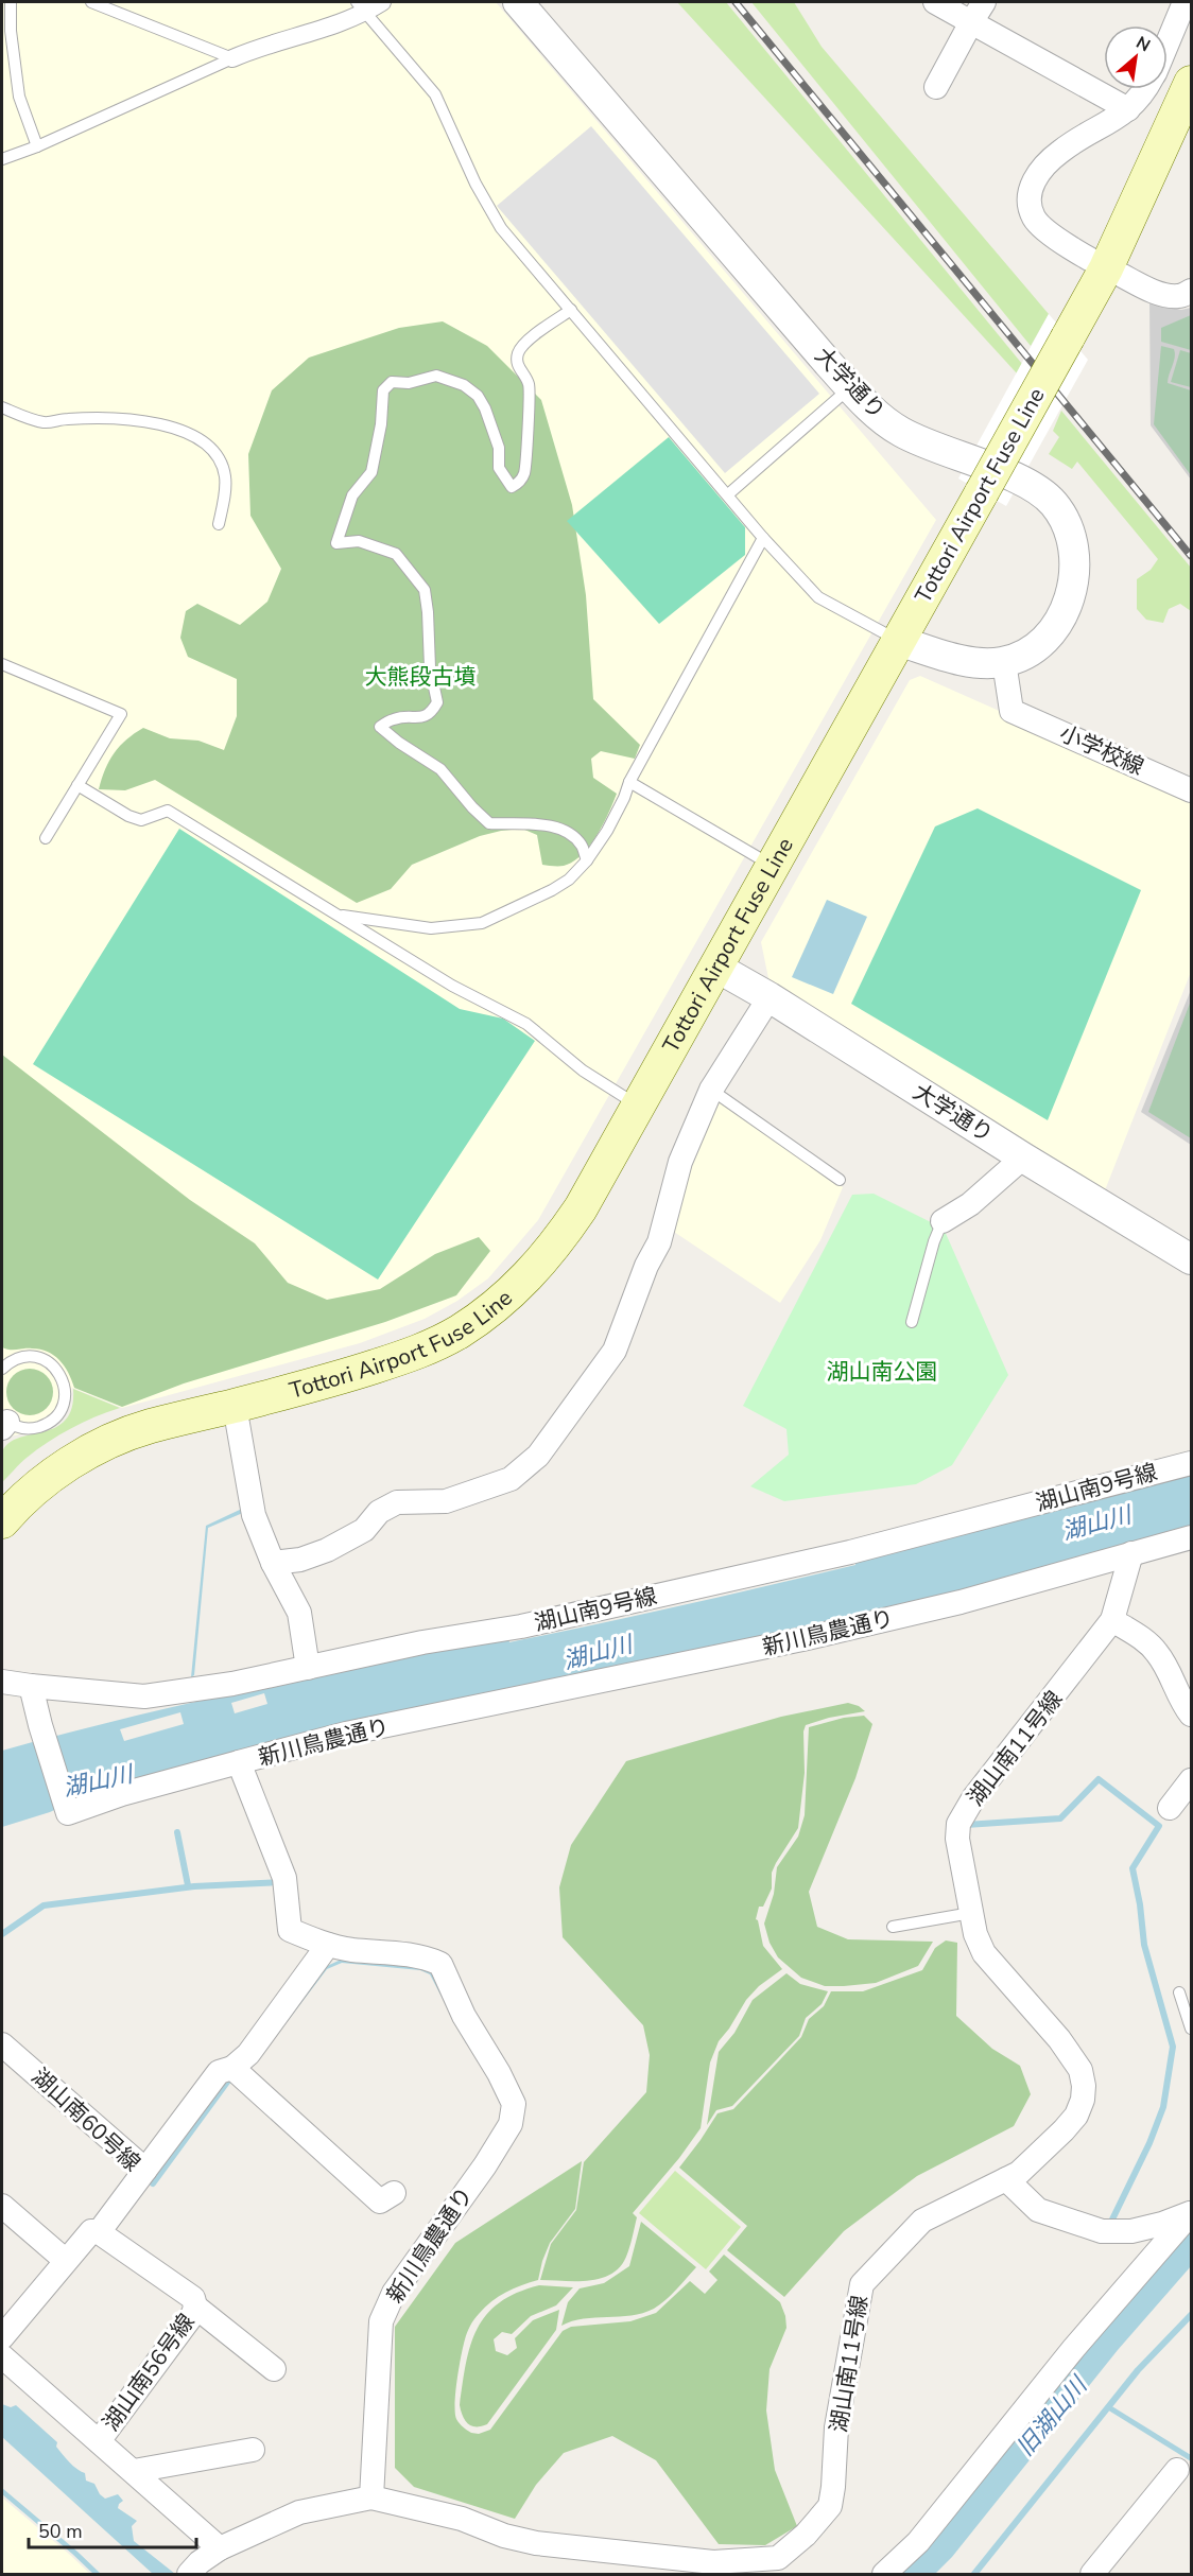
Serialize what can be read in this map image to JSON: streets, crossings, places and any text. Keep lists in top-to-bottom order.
{
  "streets": {
    "main road": ["Tottori Airport Fuse Line"],
    "street": [
      "大学通り",
      "小学校線",
      "湖山南9号線",
      "新川鳥農通り",
      "湖山南11号線",
      "湖山南60号線",
      "湖山南56号線"
    ]
  },
  "crossings": [
    ["大学通り", "Tottori Airport Fuse Line"],
    ["大学通り", "小学校線"],
    ["新川鳥農通り", "湖山南11号線"],
    ["湖山南60号線", "湖山南56号線"]
  ],
  "water": ["湖山川", "旧湖山川"],
  "parks": ["大熊段古墳", "湖山南公園"],
  "scale_bar": "50 m",
  "north": "top right"
}
